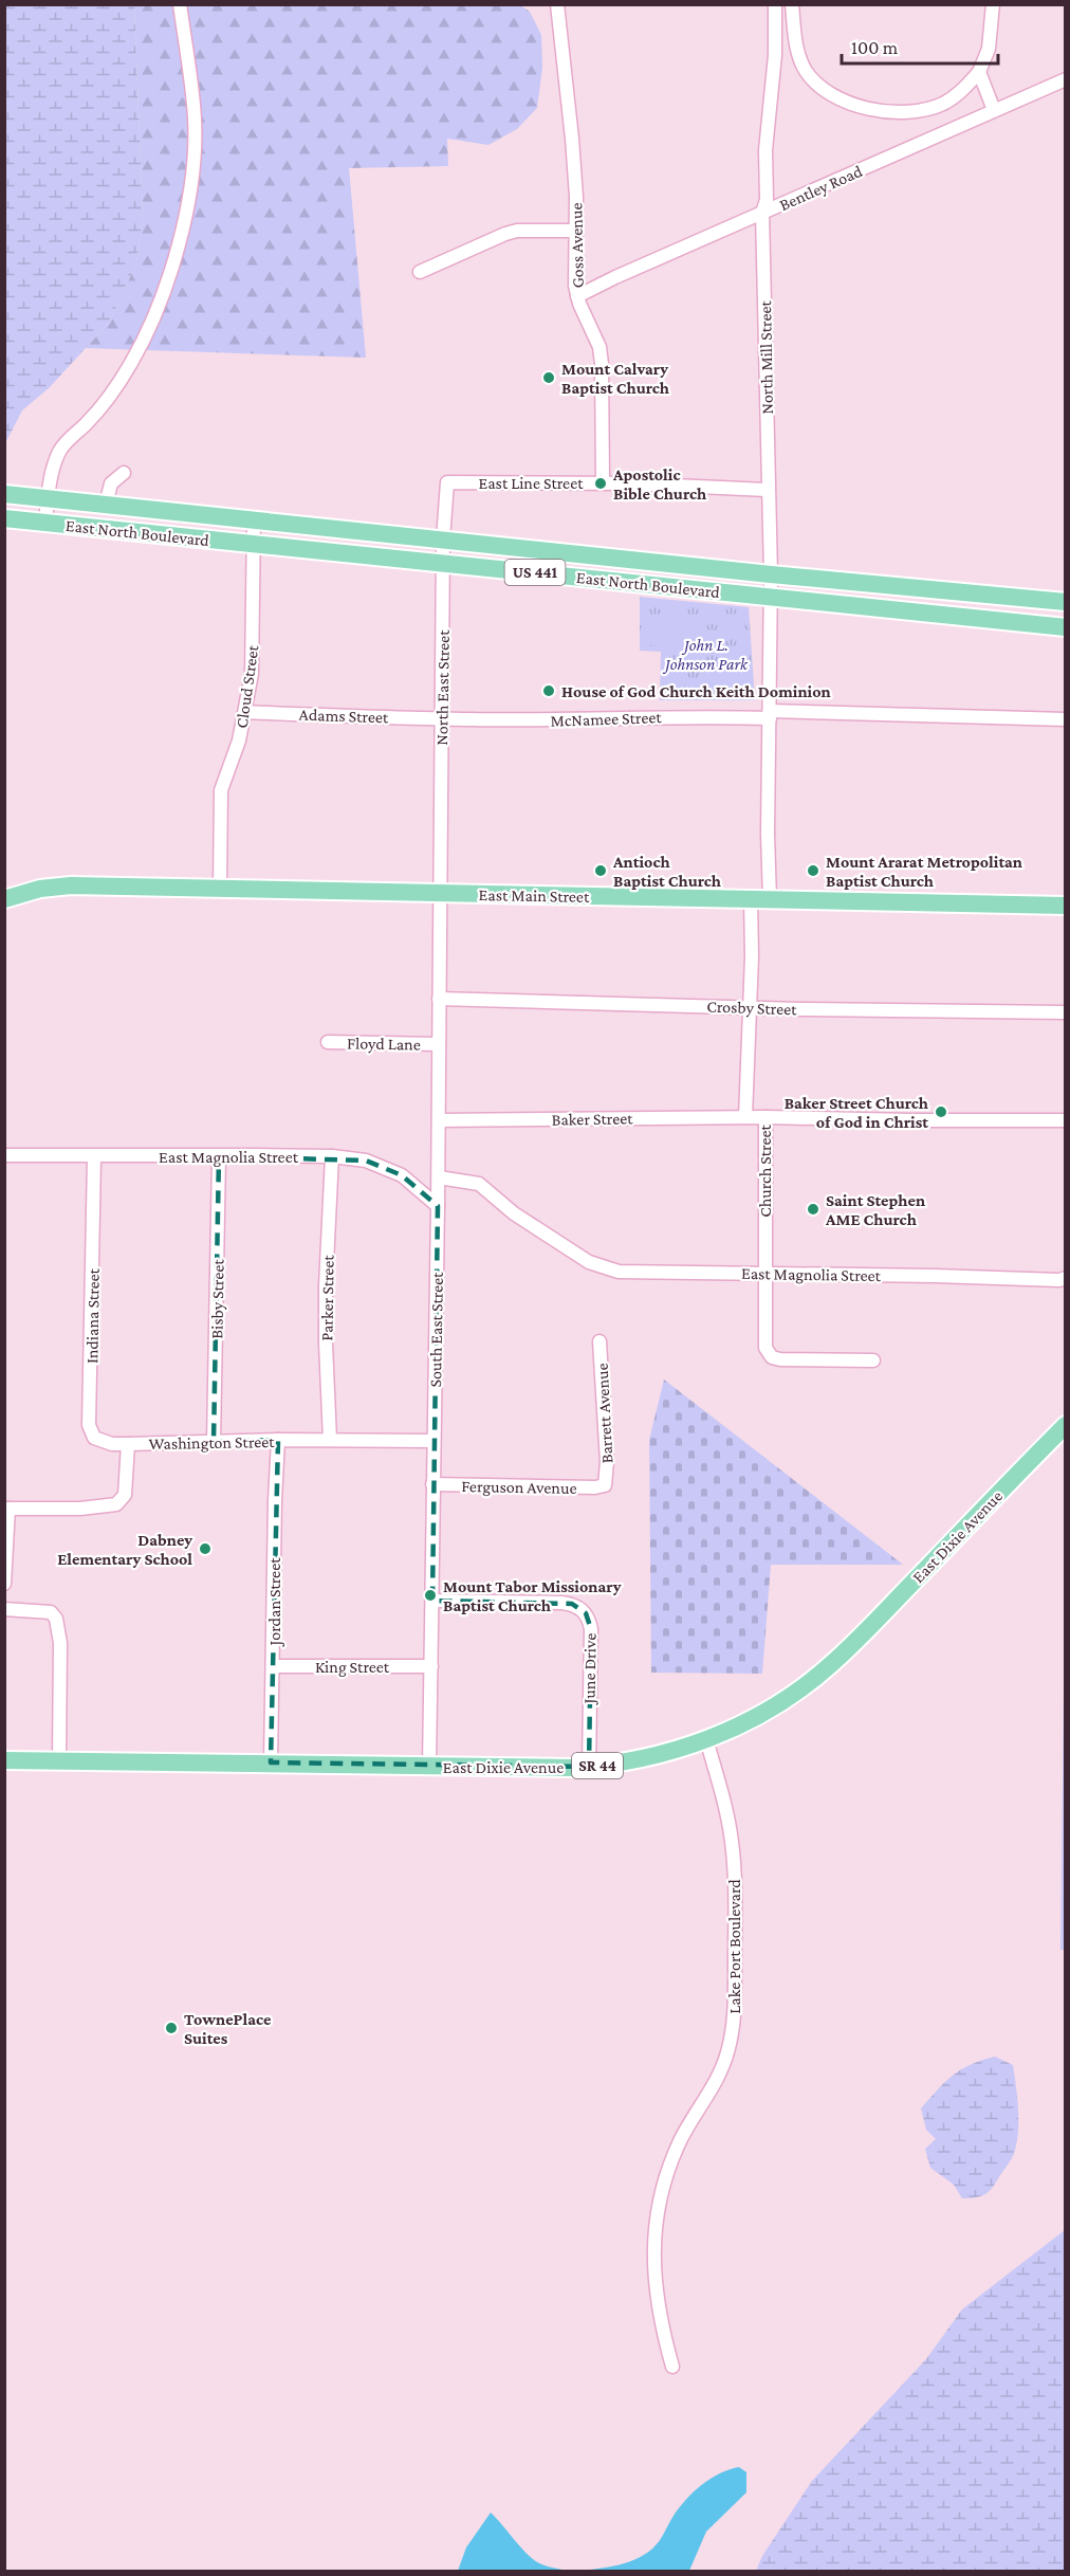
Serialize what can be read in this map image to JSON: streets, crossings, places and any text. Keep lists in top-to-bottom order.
{
  "streets": {
    "main road": [
      "East North Boulevard",
      "US 441",
      "East Main Street",
      "East Dixie Avenue",
      "SR 44"
    ],
    "street": [
      "Bentley Road",
      "Goss Avenue",
      "North Mill Street",
      "East Line Street",
      "Cloud Street",
      "North East Street",
      "Adams Street",
      "McNamee Street",
      "Crosby Street",
      "Floyd Lane",
      "Baker Street",
      "East Magnolia Street",
      "Church Street",
      "Parker Street",
      "Bisby Street",
      "Indiana Street",
      "South East Street",
      "Barrett Avenue",
      "Washington Street",
      "Ferguson Avenue",
      "Jordan Street",
      "King Street",
      "June Drive",
      "Lake Port Boulevard"
    ]
  },
  "crossings": [
    ["Bentley Road", "Goss Avenue"],
    ["Bentley Road", "North Mill Street"],
    ["Goss Avenue", "East Line Street"],
    ["North Mill Street", "East Line Street"],
    ["North Mill Street", "East North Boulevard"],
    ["North Mill Street", "McNamee Street"],
    ["North Mill Street", "East Main Street"],
    ["East Line Street", "North East Street"],
    ["East North Boulevard", "Cloud Street"],
    ["East North Boulevard", "North East Street"],
    ["Cloud Street", "Adams Street"],
    ["Cloud Street", "East Main Street"],
    ["North East Street", "Adams Street"],
    ["North East Street", "McNamee Street"],
    ["North East Street", "East Main Street"],
    ["North East Street", "South East Street"],
    ["Adams Street", "McNamee Street"],
    ["East Main Street", "Church Street"],
    ["East Main Street", "South East Street"],
    ["Crosby Street", "Church Street"],
    ["Crosby Street", "South East Street"],
    ["Floyd Lane", "South East Street"],
    ["Baker Street", "Church Street"],
    ["Baker Street", "South East Street"],
    ["East Magnolia Street", "Church Street"],
    ["East Magnolia Street", "Parker Street"],
    ["East Magnolia Street", "Bisby Street"],
    ["East Magnolia Street", "Indiana Street"],
    ["East Magnolia Street", "South East Street"],
    ["Parker Street", "Washington Street"],
    ["Bisby Street", "Washington Street"],
    ["Indiana Street", "Washington Street"],
    ["South East Street", "Washington Street"],
    ["South East Street", "Ferguson Avenue"],
    ["South East Street", "East Dixie Avenue"],
    ["South East Street", "King Street"],
    ["South East Street", "June Drive"],
    ["Barrett Avenue", "Ferguson Avenue"],
    ["Washington Street", "Jordan Street"],
    ["East Dixie Avenue", "Jordan Street"],
    ["East Dixie Avenue", "June Drive"],
    ["East Dixie Avenue", "Lake Port Boulevard"],
    ["Jordan Street", "King Street"]
  ],
  "parks": ["John L. Johnson Park"],
  "places": [
    "Mount Calvary Baptist Church",
    "Apostolic Bible Church",
    "House of God Church Keith Dominion",
    "Antioch Baptist Church",
    "Mount Ararat Metropolitan Baptist Church",
    "Baker Street Church of God in Christ",
    "Saint Stephen AME Church",
    "Dabney Elementary School",
    "Mount Tabor Missionary Baptist Church",
    "TownePlace Suites"
  ],
  "scale_bar": "100 m"
}
